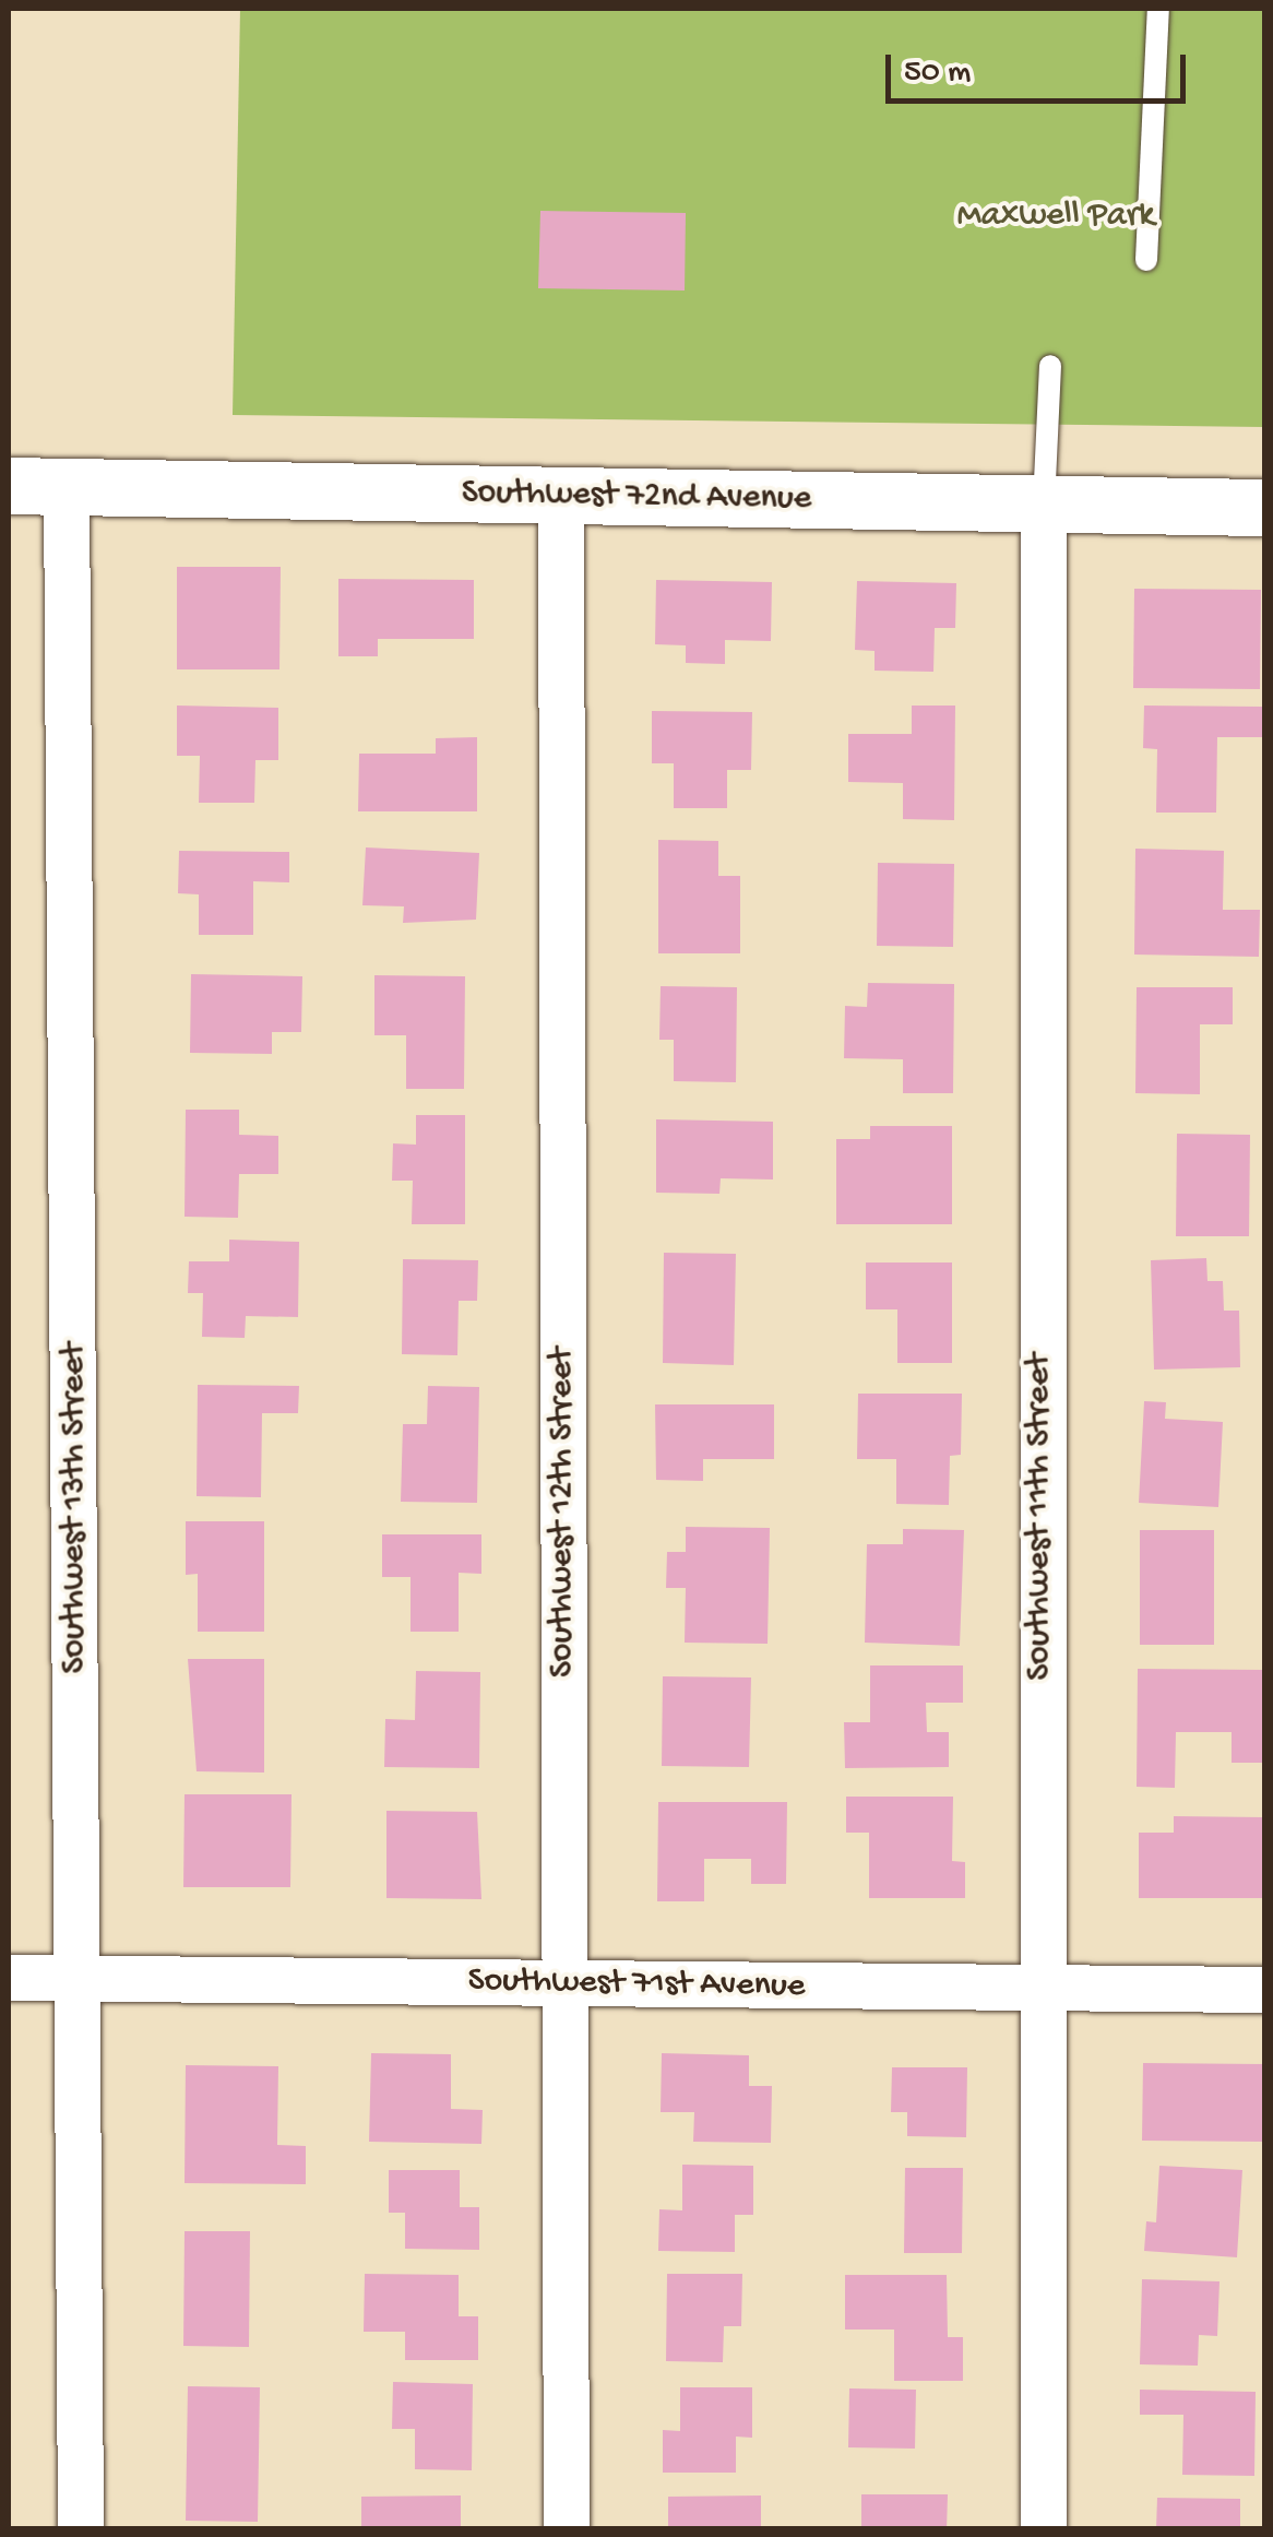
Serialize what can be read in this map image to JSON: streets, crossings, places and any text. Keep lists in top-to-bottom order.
{
  "streets": {
    "street": [
      "Southwest 72nd Avenue",
      "Southwest 13th Street",
      "Southwest 12th Street",
      "Southwest 11th Street",
      "Southwest 71st Avenue"
    ]
  },
  "crossings": [
    ["Southwest 72nd Avenue", "Southwest 13th Street"],
    ["Southwest 72nd Avenue", "Southwest 12th Street"],
    ["Southwest 72nd Avenue", "Southwest 11th Street"],
    ["Southwest 13th Street", "Southwest 71st Avenue"],
    ["Southwest 12th Street", "Southwest 71st Avenue"],
    ["Southwest 11th Street", "Southwest 71st Avenue"]
  ],
  "parks": ["Maxwell Park"],
  "scale_bar": "50 m"
}
